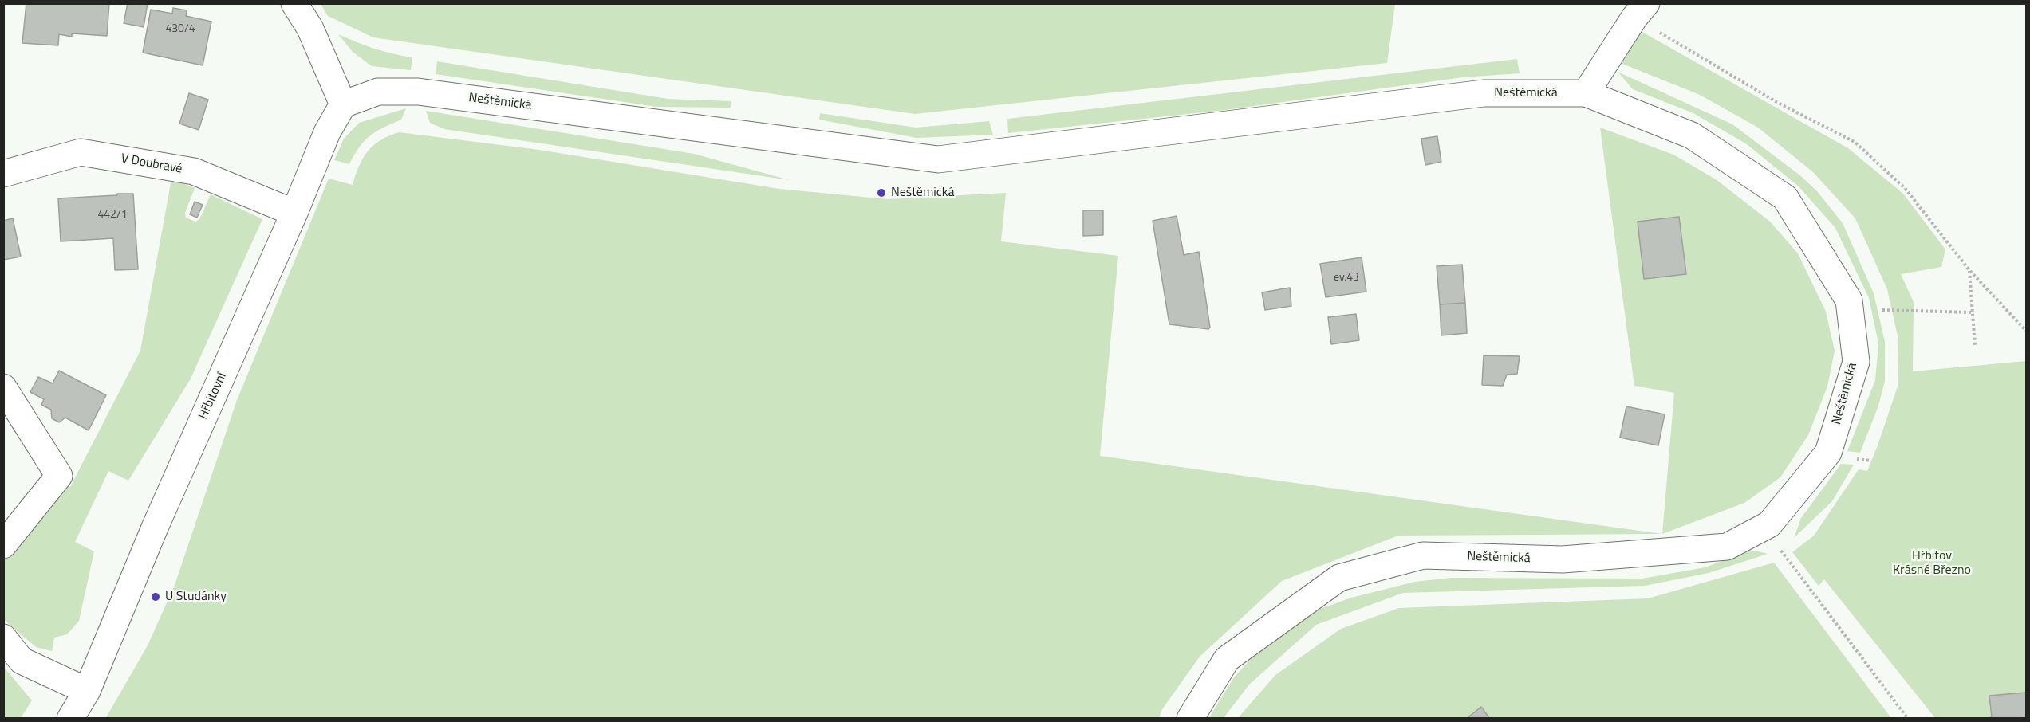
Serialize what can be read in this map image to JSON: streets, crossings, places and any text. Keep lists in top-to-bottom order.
{
  "streets": {
    "street": ["Neštěmická", "V Doubravě", "Hřbitovní"]
  },
  "crossings": [
    ["Neštěmická", "Hřbitovní"],
    ["V Doubravě", "Hřbitovní"]
  ],
  "parks": ["Hřbitov Krásné Březno"],
  "places": ["Neštěmická", "U Studánky"],
  "house_numbers": ["430/4", "442/1", "ev.43"]
}
